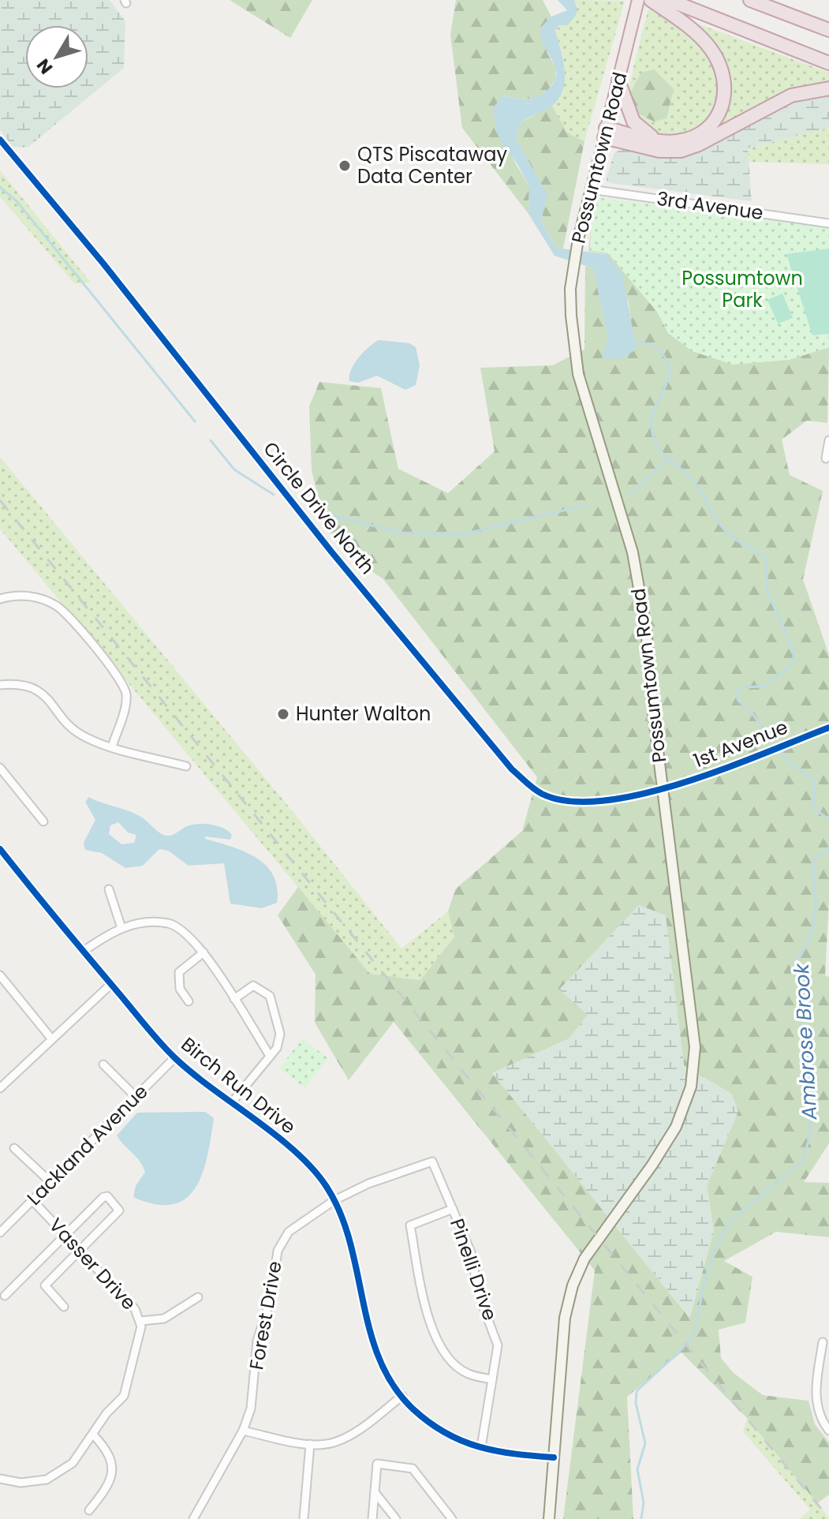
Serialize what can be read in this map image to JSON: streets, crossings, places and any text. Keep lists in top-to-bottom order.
{
  "streets": {
    "highway": ["Possumtown Road"],
    "street": [
      "3rd Avenue",
      "Circle Drive North",
      "1st Avenue",
      "Birch Run Drive",
      "Lackland Avenue",
      "Vasser Drive",
      "Pinelli Drive",
      "Forest Drive"
    ]
  },
  "crossings": [
    ["Possumtown Road", "3rd Avenue"],
    ["Possumtown Road", "Circle Drive North"],
    ["Possumtown Road", "1st Avenue"],
    ["Possumtown Road", "Birch Run Drive"],
    ["Circle Drive North", "1st Avenue"],
    ["Birch Run Drive", "Lackland Avenue"],
    ["Birch Run Drive", "Pinelli Drive"],
    ["Birch Run Drive", "Forest Drive"],
    ["Lackland Avenue", "Vasser Drive"],
    ["Pinelli Drive", "Forest Drive"]
  ],
  "water": ["Ambrose Brook"],
  "parks": ["Possumtown Park"],
  "places": ["QTS Piscataway Data Center", "Hunter Walton"],
  "north": "bottom left"
}
